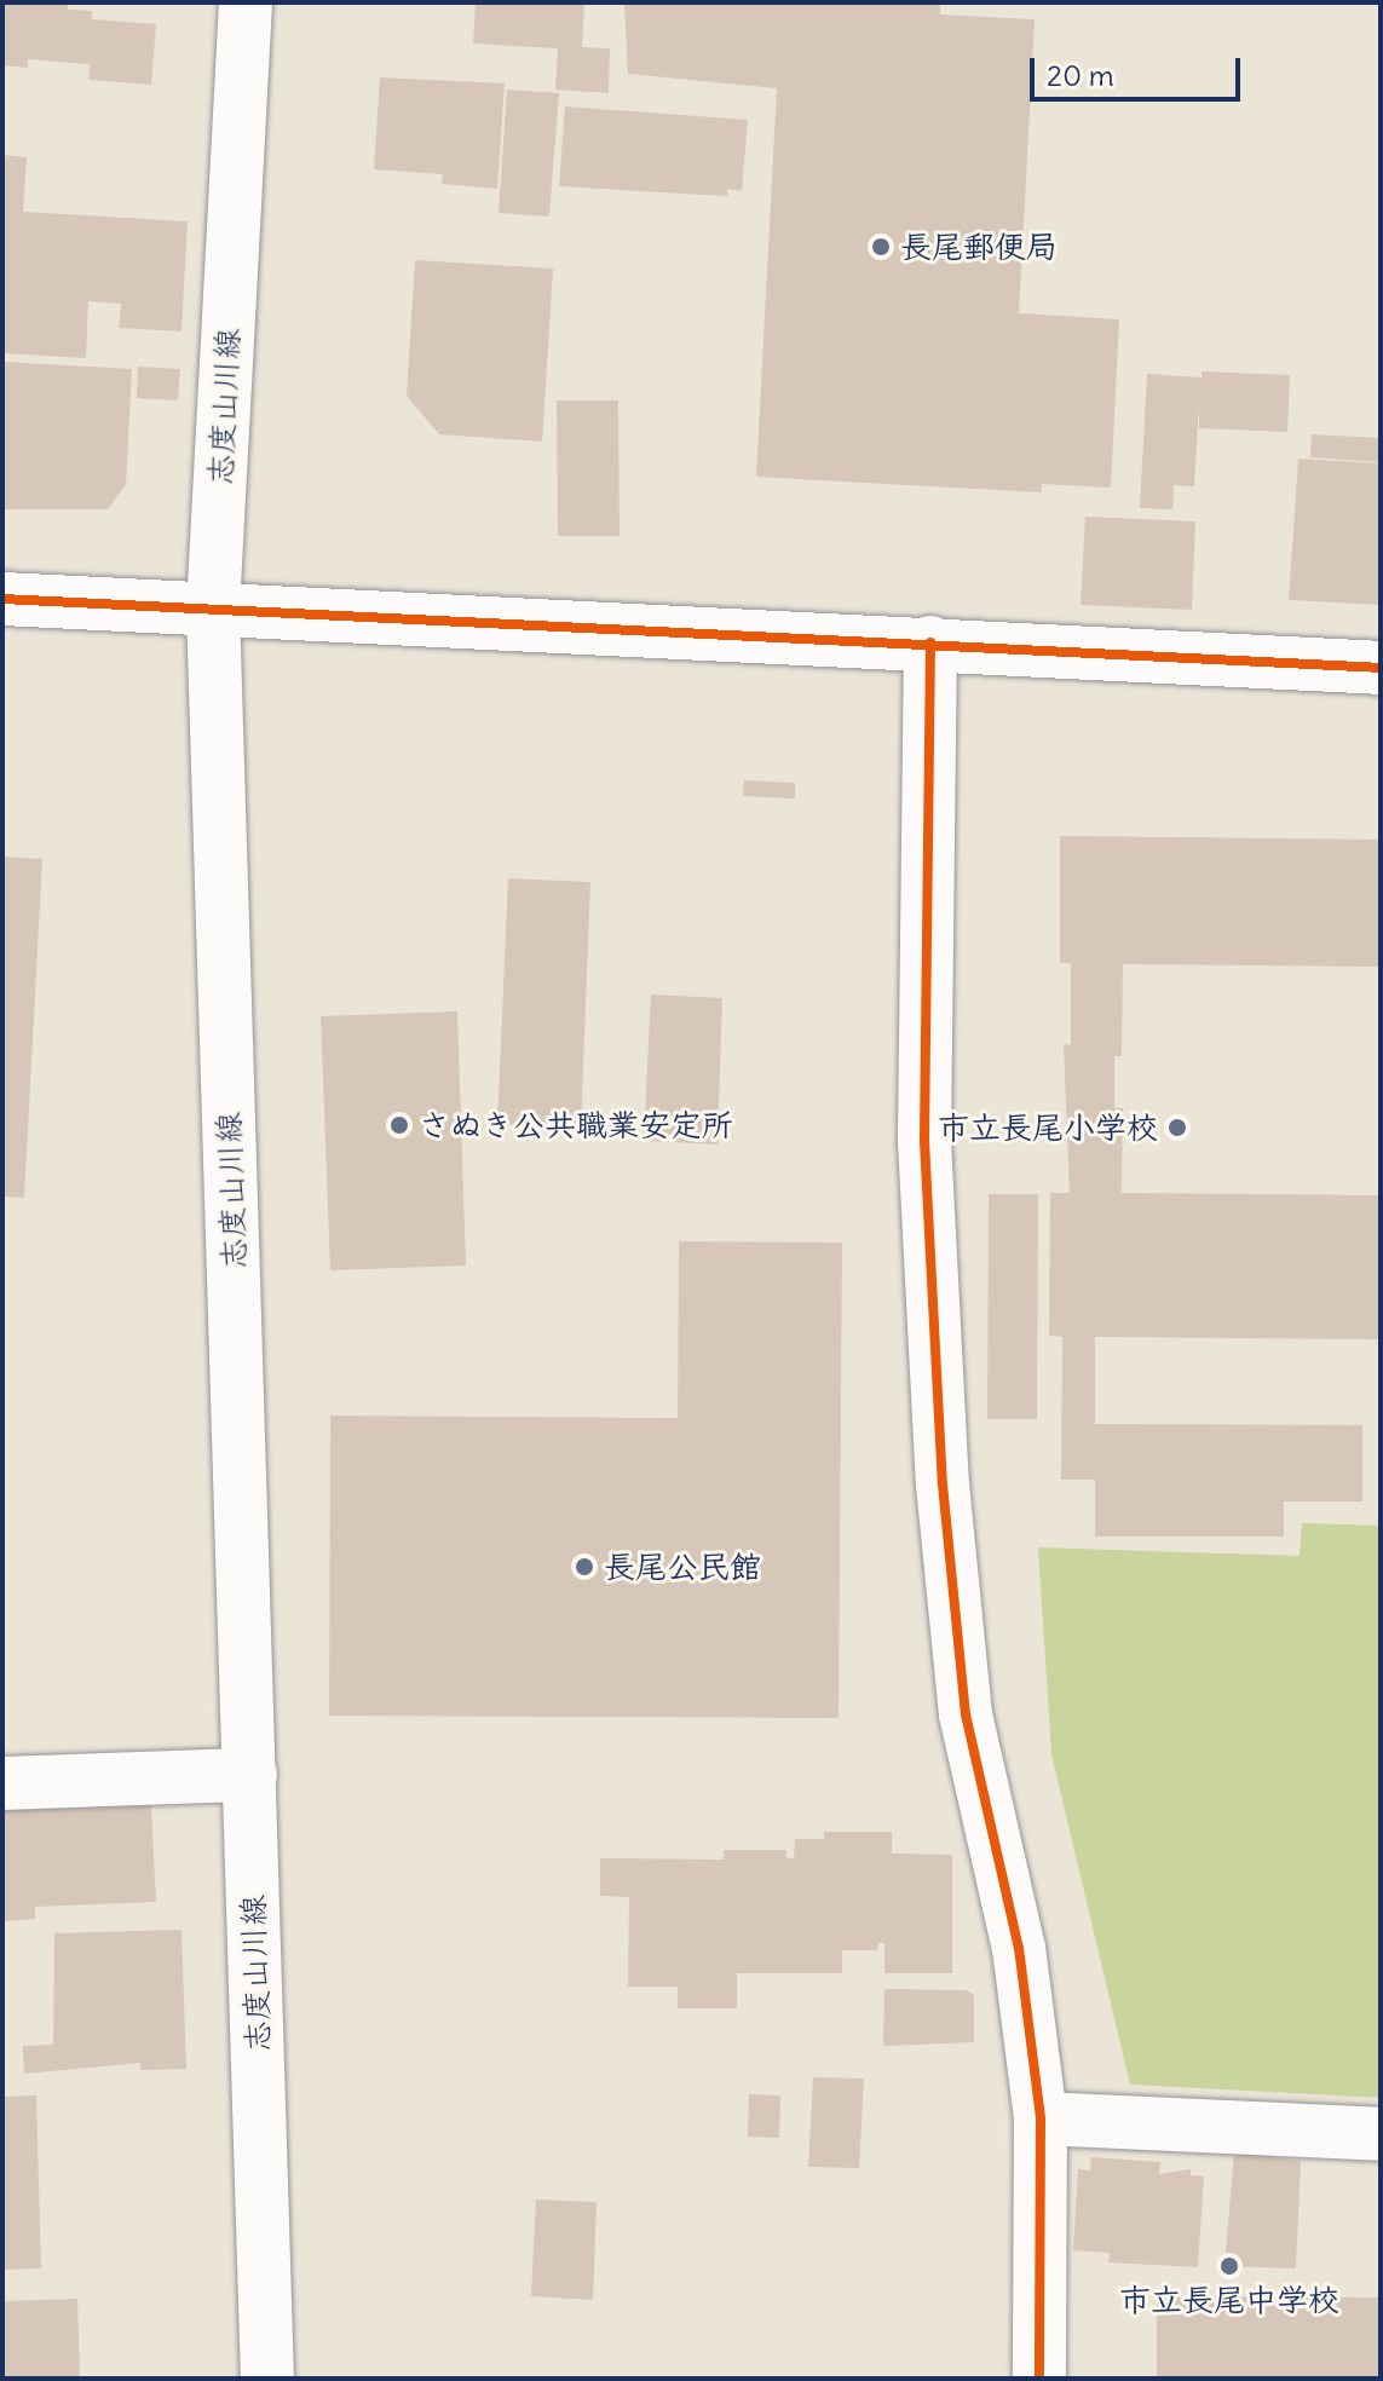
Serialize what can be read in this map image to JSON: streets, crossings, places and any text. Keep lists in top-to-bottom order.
{
  "streets": {
    "street": ["志度山川線"]
  },
  "places": [
    "長尾郵便局",
    "さぬき公共職業安定所",
    "市立長尾小学校",
    "長尾公民館",
    "市立長尾中学校"
  ],
  "scale_bar": "20 m"
}
